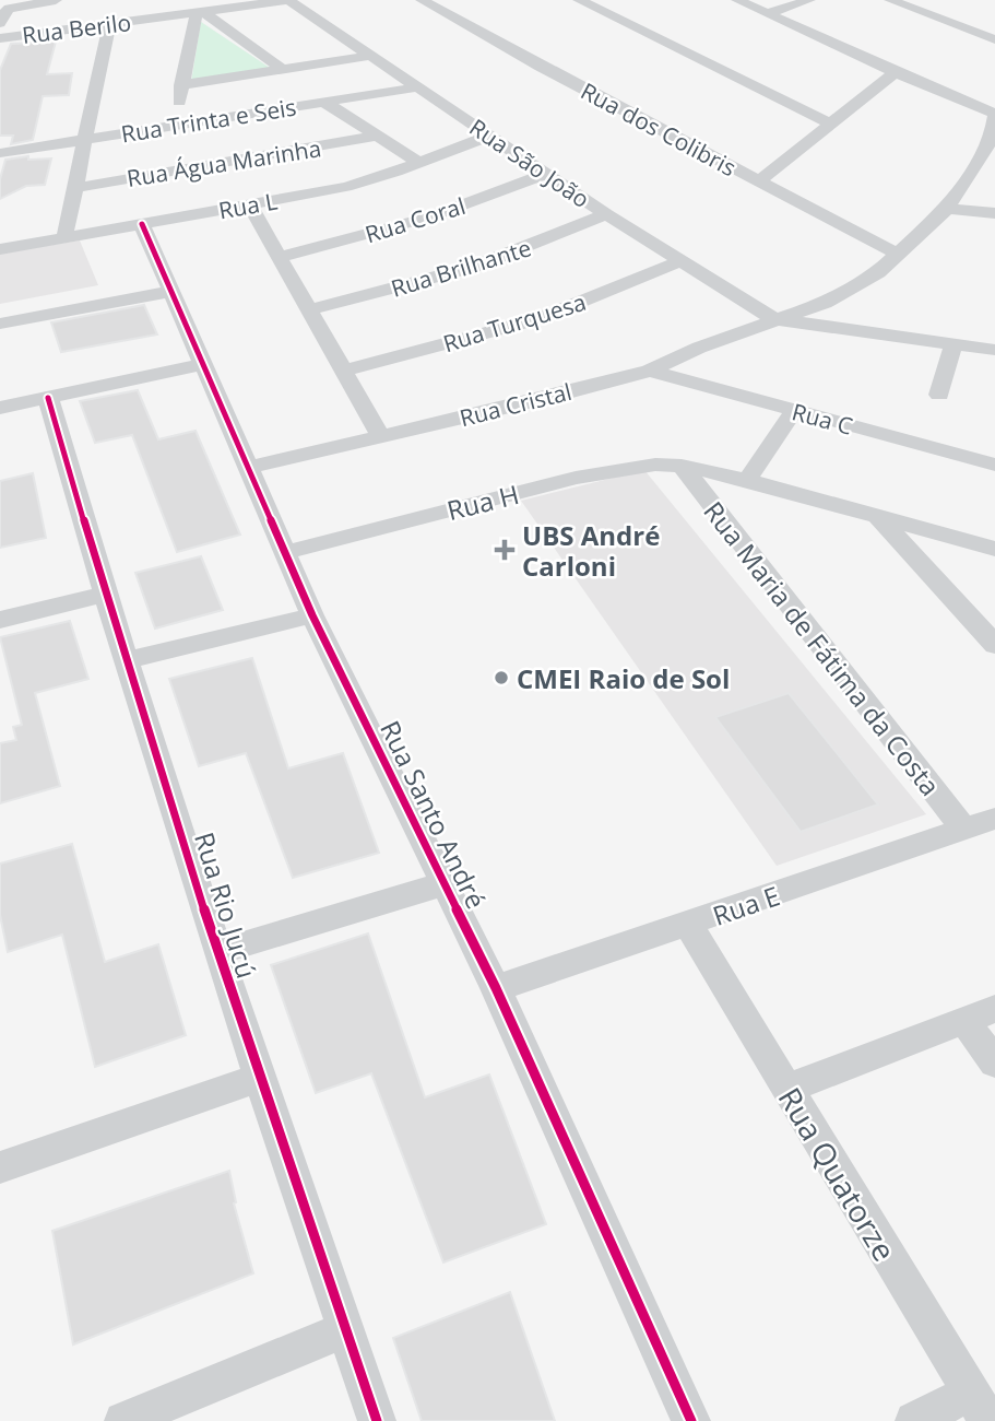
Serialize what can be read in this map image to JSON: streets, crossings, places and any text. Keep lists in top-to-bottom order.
{
  "streets": {
    "street": [
      "Rua Berilo",
      "Rua Trinta e Seis",
      "Rua dos Colibris",
      "Rua Água Marinha",
      "Rua São João",
      "Rua L",
      "Rua Coral",
      "Rua Brilhante",
      "Rua Turquesa",
      "Rua Cristal",
      "Rua C",
      "Rua H",
      "Rua Maria de Fátima da Costa",
      "Rua Santo André",
      "Rua Rio Jucú",
      "Rua E",
      "Rua Quatorze"
    ]
  },
  "crossings": [
    ["Rua Berilo", "Rua São João"],
    ["Rua Trinta e Seis", "Rua São João"],
    ["Rua dos Colibris", "Rua Cristal"],
    ["Rua São João", "Rua L"],
    ["Rua São João", "Rua Coral"],
    ["Rua São João", "Rua Brilhante"],
    ["Rua São João", "Rua Turquesa"],
    ["Rua São João", "Rua Cristal"],
    ["Rua L", "Rua Santo André"],
    ["Rua Cristal", "Rua C"],
    ["Rua Cristal", "Rua Santo André"],
    ["Rua H", "Rua Maria de Fátima da Costa"],
    ["Rua H", "Rua Santo André"],
    ["Rua Maria de Fátima da Costa", "Rua E"],
    ["Rua Santo André", "Rua E"],
    ["Rua E", "Rua Quatorze"]
  ],
  "places": {
    "health": ["UBS André Carloni"],
    "other": ["CMEI Raio de Sol"]
  }
}
